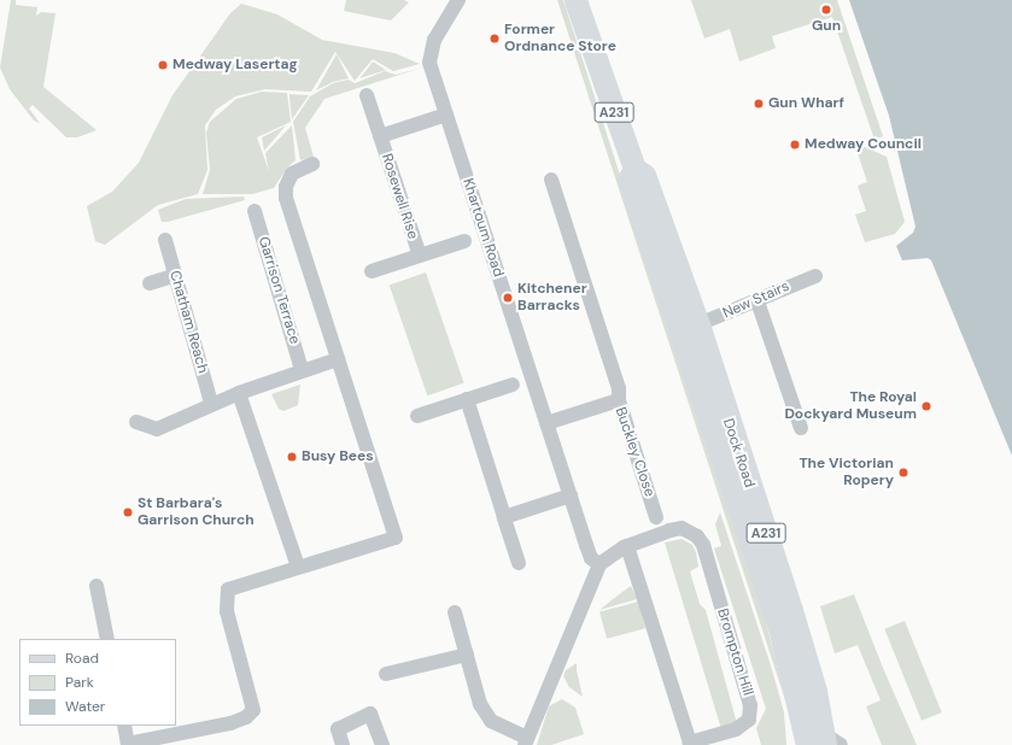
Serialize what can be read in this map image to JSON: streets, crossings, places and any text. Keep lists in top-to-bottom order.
{
  "streets": {
    "main road": ["A231", "Dock Road"],
    "street": [
      "Rosewell Rise",
      "Khartoum Road",
      "Garrison Terrace",
      "New Stairs",
      "Chatham Reach",
      "Buckley Close",
      "Brompton Hill"
    ]
  },
  "crossings": [
    ["Rosewell Rise", "Khartoum Road"],
    ["Khartoum Road", "Buckley Close"],
    ["Khartoum Road", "Brompton Hill"],
    ["New Stairs", "Dock Road"]
  ],
  "places": [
    "Gun",
    "Former Ordnance Store",
    "Medway Lasertag",
    "Gun Wharf",
    "Medway Council",
    "Kitchener Barracks",
    "The Royal Dockyard Museum",
    "Busy Bees",
    "The Victorian Ropery",
    "St Barbara's Garrison Church"
  ],
  "legend": ["Road", "Park", "Water"]
}
